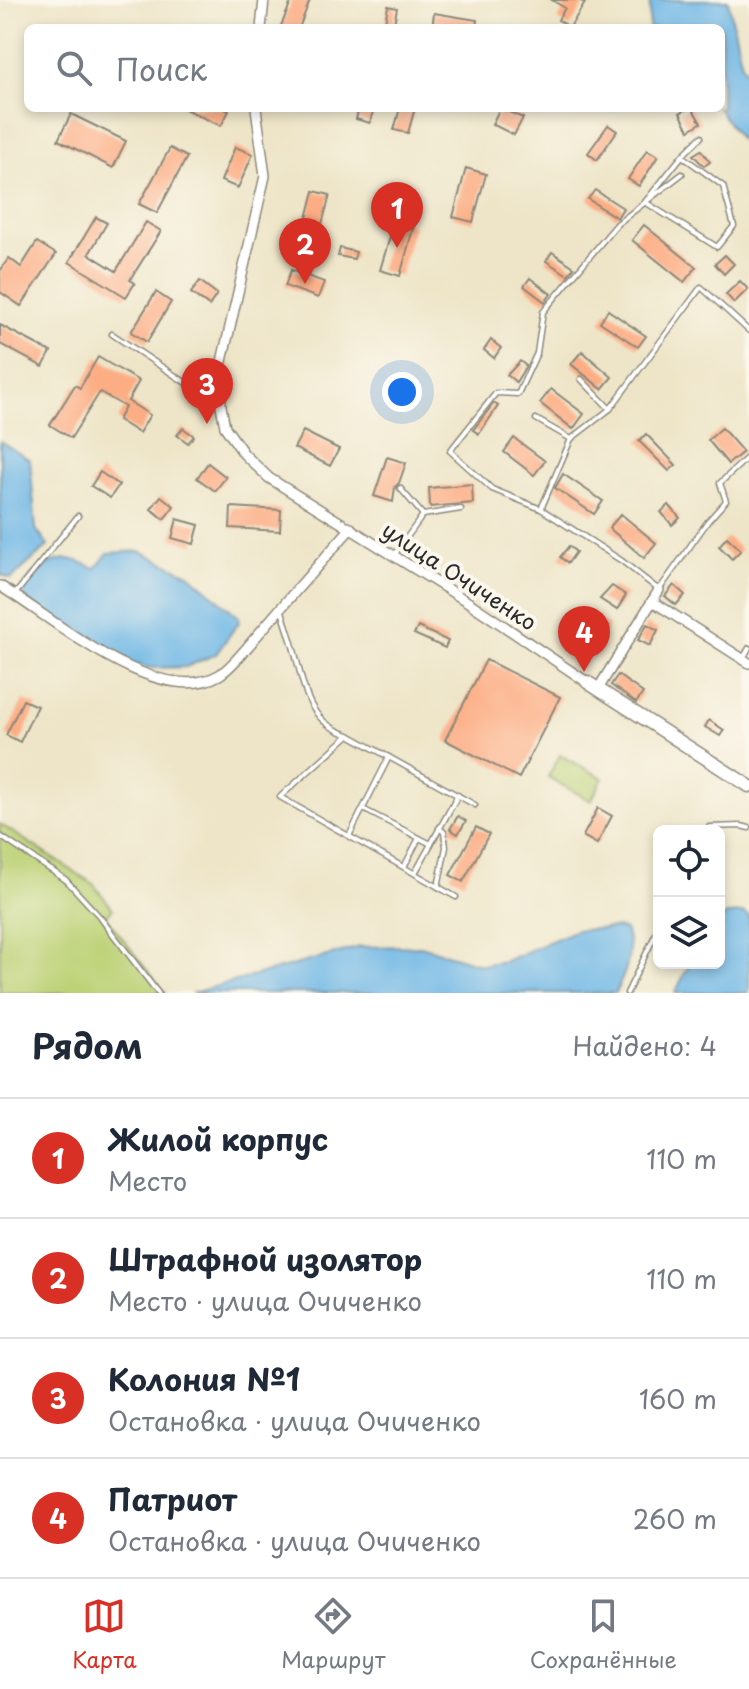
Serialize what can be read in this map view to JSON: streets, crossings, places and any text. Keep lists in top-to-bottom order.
{
  "streets": {
    "street": ["улица Очиченко"]
  },
  "page": {
    "search": "Поиск",
    "pins": [
      "1",
      "2",
      "3",
      "4"
    ],
    "heading": ["Рядом", "Найдено: 4"],
    "list": [
      {
        "mark": "1",
        "name": "Жилой корпус",
        "note": "Место",
        "value": "110 m"
      },
      {
        "mark": "2",
        "name": "Штрафной изолятор",
        "note": "Место · улица Очиченко",
        "value": "110 m"
      },
      {
        "mark": "3",
        "name": "Колония №1",
        "note": "Остановка · улица Очиченко",
        "value": "160 m"
      },
      {
        "mark": "4",
        "name": "Патриот",
        "note": "Остановка · улица Очиченко",
        "value": "260 m"
      }
    ],
    "nav": ["Карта", "Маршрут", "Сохранённые"]
  }
}
